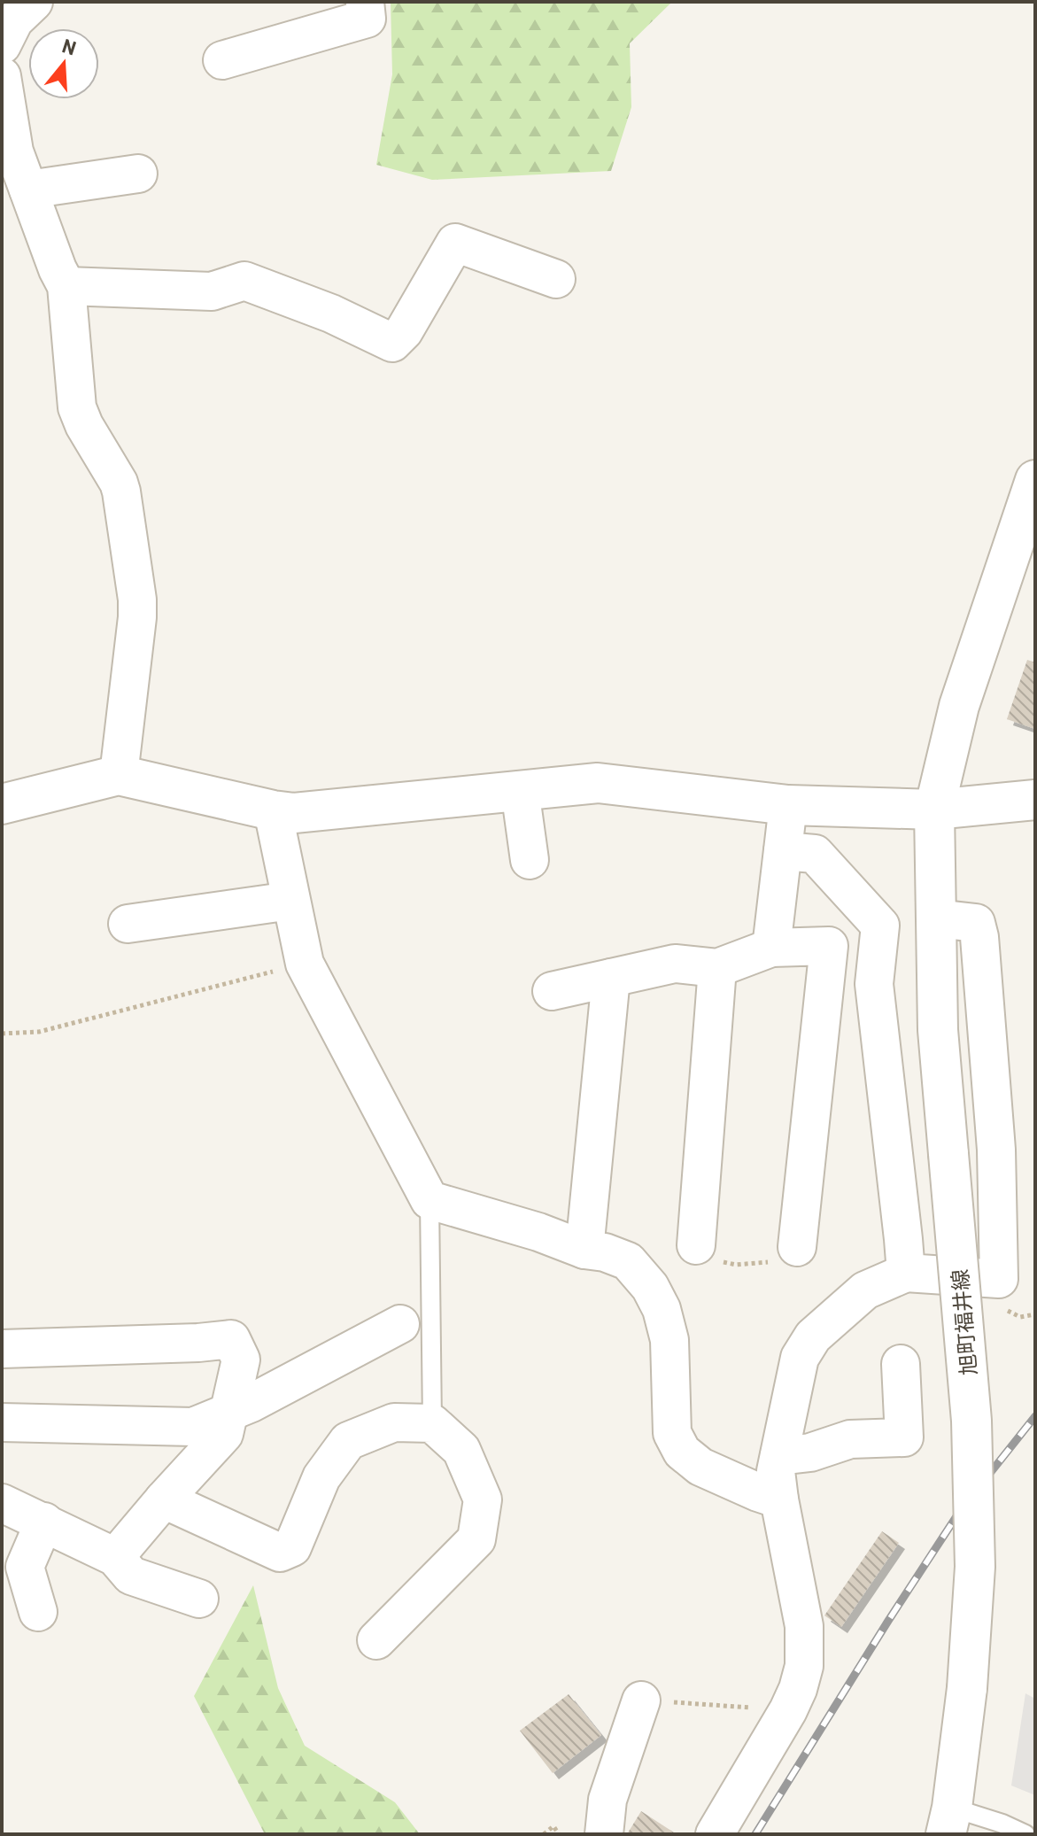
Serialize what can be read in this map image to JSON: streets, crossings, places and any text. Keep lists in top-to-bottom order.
{
  "streets": {
    "street": ["旭町福井線"]
  },
  "north": "top"
}
